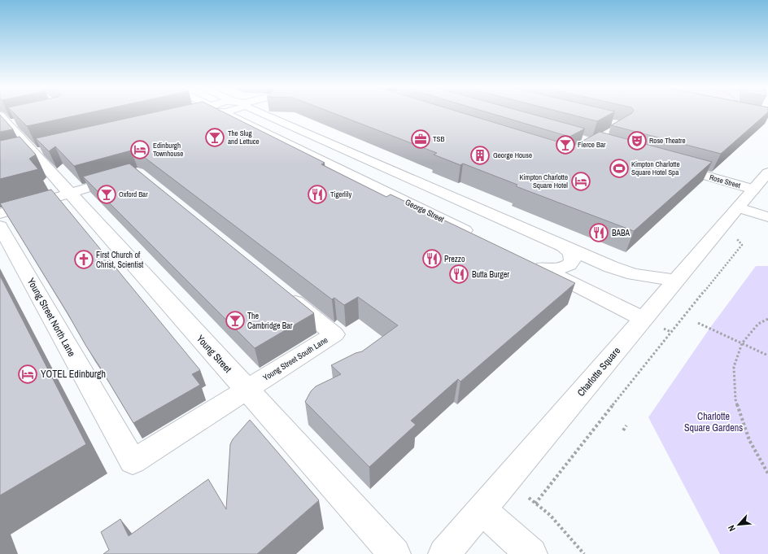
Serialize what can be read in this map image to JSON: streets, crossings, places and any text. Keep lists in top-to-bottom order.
{
  "streets": {
    "street": [
      "Rose Street",
      "George Street",
      "Young Street North Lane",
      "Young Street",
      "Young Street South Lane",
      "Charlotte Square"
    ]
  },
  "crossings": [
    ["Rose Street", "Charlotte Square"],
    ["Young Street North Lane", "Young Street"],
    ["Young Street North Lane", "Young Street South Lane"],
    ["Young Street", "Young Street South Lane"]
  ],
  "parks": ["Charlotte Square Gardens"],
  "places": {
    "bar": [
      "The Slug and Lettuce",
      "Fierce Bar",
      "Oxford Bar",
      "The Cambridge Bar"
    ],
    "office": ["TSB"],
    "theatre": ["Rose Theatre"],
    "hotel": ["Edinburgh Townhouse", "Kimpton Charlotte Square Hotel", "YOTEL Edinburgh"],
    "building": ["George House"],
    "sports": ["Kimpton Charlotte Square Hotel Spa"],
    "restaurant": [
      "Tigerlily",
      "BABA",
      "Prezzo",
      "Butta Burger"
    ],
    "church": ["First Church of Christ, Scientist"]
  },
  "north": "bottom left"
}
